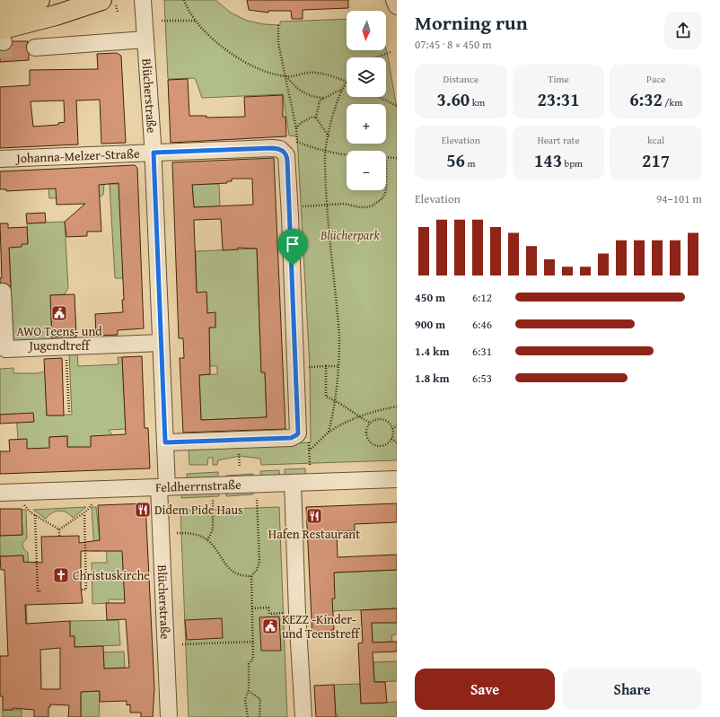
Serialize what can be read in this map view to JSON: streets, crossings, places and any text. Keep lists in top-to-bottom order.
{
  "streets": {
    "street": ["Blücherstraße", "Johanna-Melzer-Straße", "Feldherrnstraße"]
  },
  "crossings": [
    ["Blücherstraße", "Johanna-Melzer-Straße"],
    ["Blücherstraße", "Feldherrnstraße"]
  ],
  "parks": ["Blücherpark"],
  "places": {
    "public building": ["AWO Teens- und Jugendtreff", "KEZZ -Kinder- und Teenstreff"],
    "restaurant": ["Didem Pide Haus", "Hafen Restaurant"],
    "church": ["Christuskirche"]
  },
  "north": "bottom",
  "page": {
    "heading": ["Morning run", "07:45 · 8 × 450 m"],
    "map_buttons": ["+", "−"],
    "stats": [
      ["Distance", "3.60 km"],
      ["Time", "23:31"],
      ["Pace", "6:32 /km"],
      ["Elevation", "56 m"],
      ["Heart rate", "143 bpm"],
      ["kcal", "217"]
    ],
    "chart": ["Elevation", "94–101 m"],
    "list": [
      {
        "name": "450 m",
        "note": "6:12"
      },
      {
        "name": "900 m",
        "note": "6:46"
      },
      {
        "name": "1.4 km",
        "note": "6:31"
      },
      {
        "name": "1.8 km",
        "note": "6:53"
      }
    ],
    "buttons": ["Save", "Share"]
  }
}
